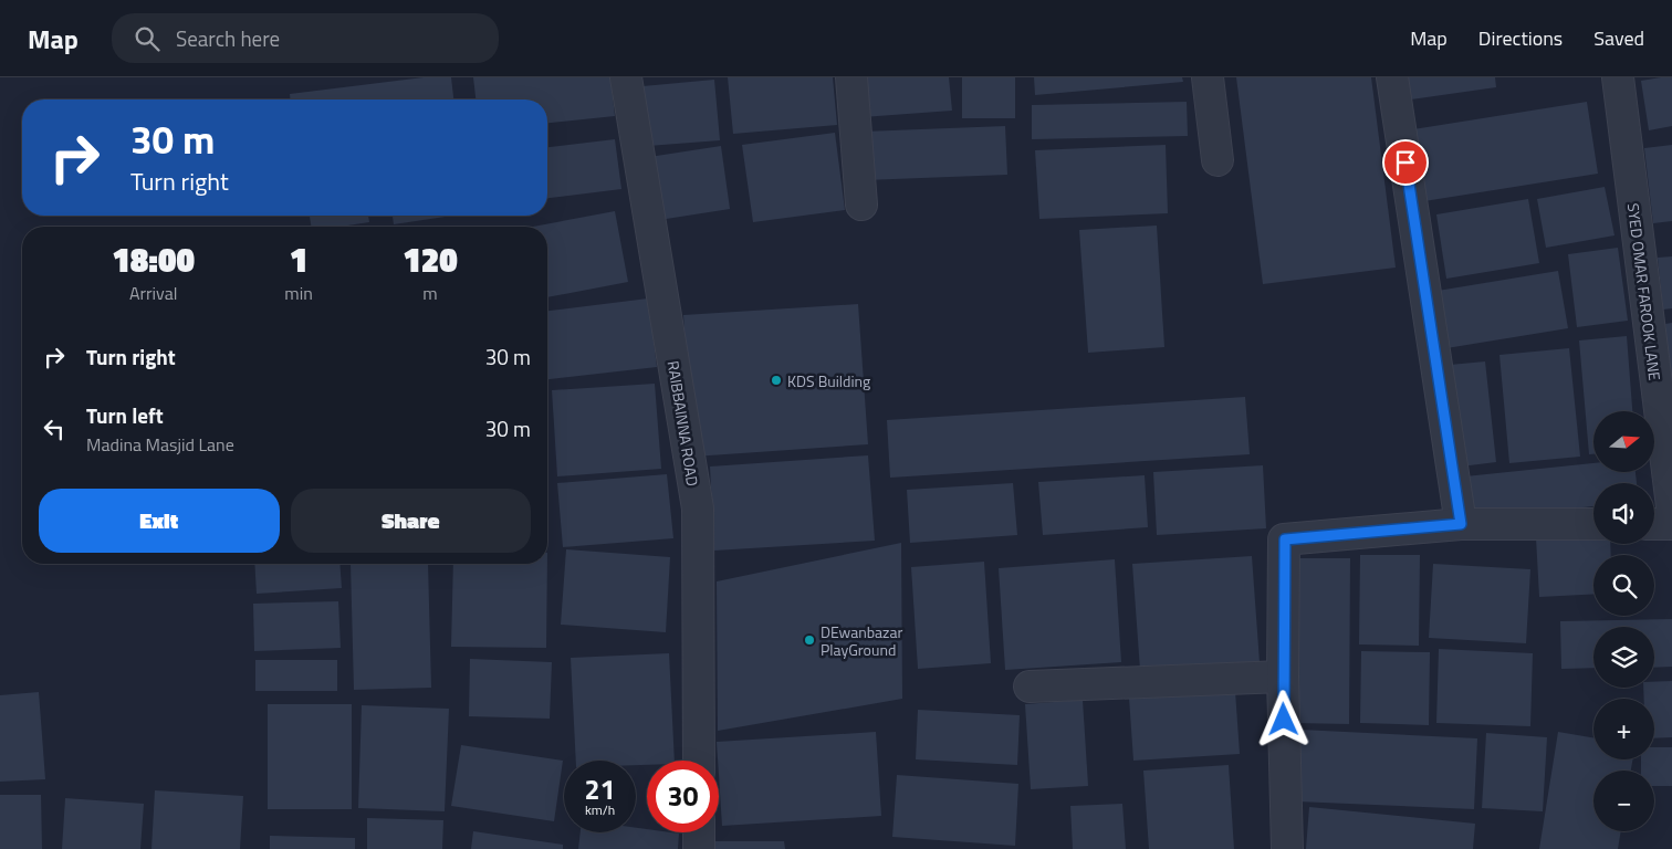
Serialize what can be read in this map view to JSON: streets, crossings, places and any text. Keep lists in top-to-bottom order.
{
  "streets": {
    "street": ["SYED OMAR FAROOK LANE", "RAIBBAINNA ROAD"]
  },
  "places": ["KDS Building", "DEwanbazar PlayGround"],
  "north": "right",
  "page": {
    "header": "Map",
    "search": "Search here",
    "nav": ["Map", "Directions", "Saved"],
    "turn": ["30 m", "Turn right"],
    "eta": [
      "18:00",
      "Arrival",
      "1",
      "min",
      "120",
      "m"
    ],
    "list": [
      {
        "name": "Turn right",
        "value": "30 m"
      },
      {
        "name": "Turn left",
        "note": "Madina Masjid Lane",
        "value": "30 m"
      }
    ],
    "map_buttons": ["+", "−"],
    "buttons": ["Exit", "Share"],
    "speed": "21 km/h",
    "limit": "30"
  }
}
